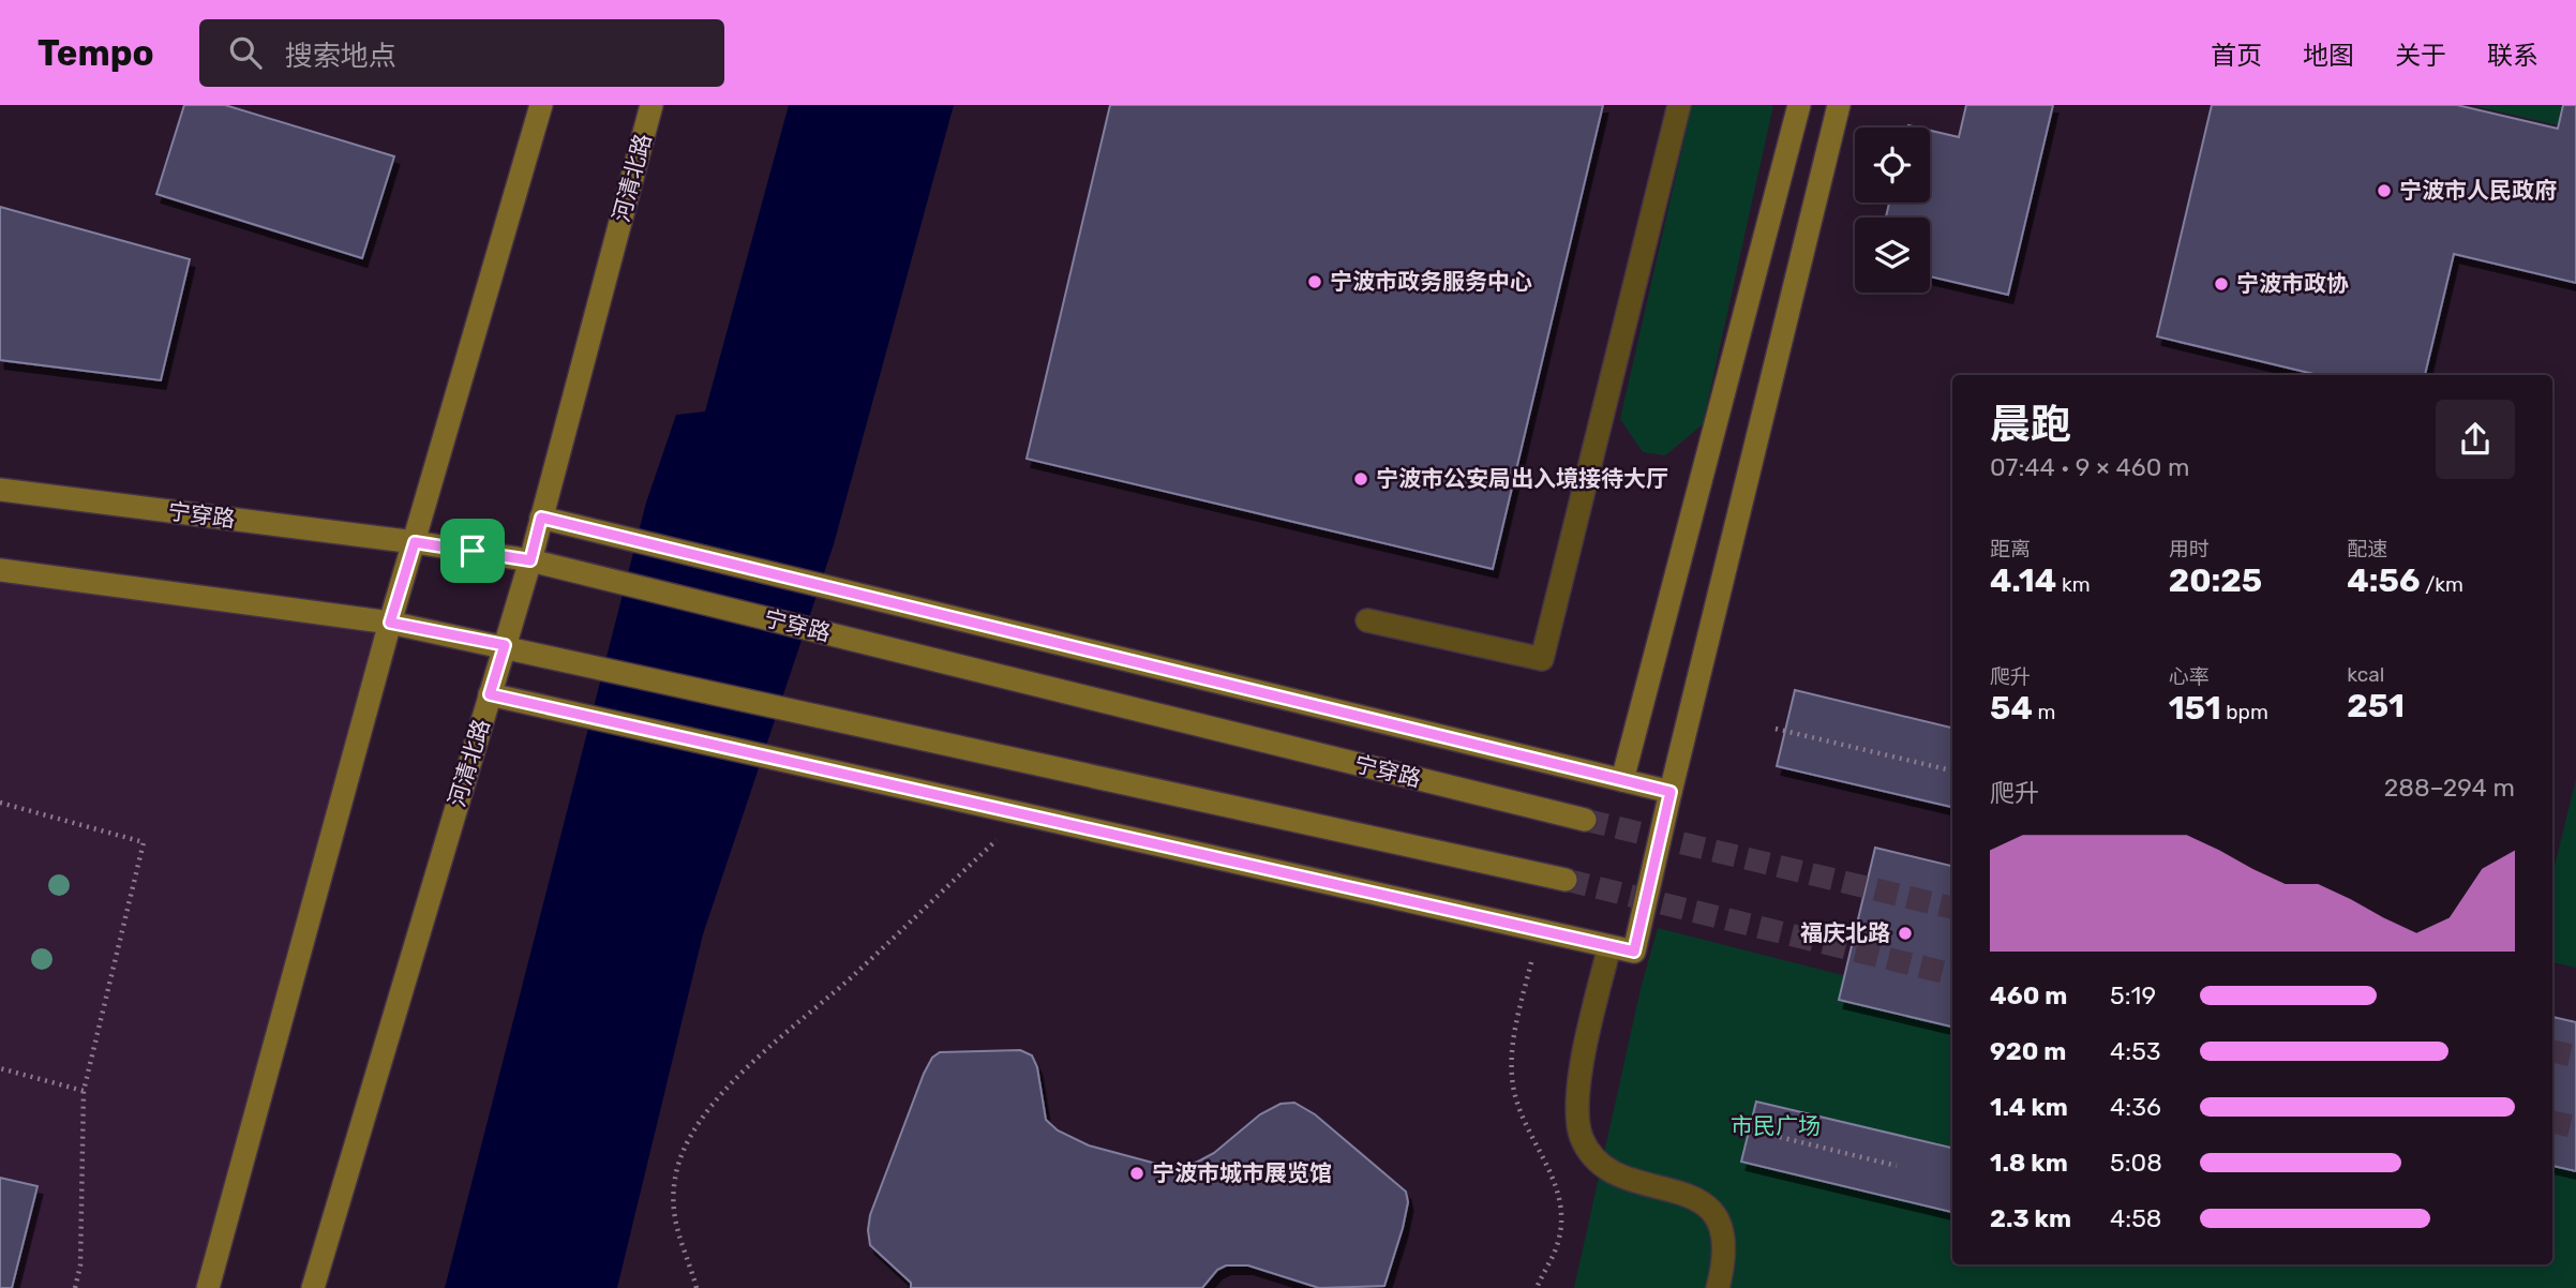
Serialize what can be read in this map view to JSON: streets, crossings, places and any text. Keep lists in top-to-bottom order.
{
  "streets": {
    "main road": ["河清北路", "宁穿路"]
  },
  "crossings": [
    ["河清北路", "宁穿路"]
  ],
  "parks": ["市民广场"],
  "places": [
    "宁波市人民政府",
    "宁波市政务服务中心",
    "宁波市政协",
    "宁波市公安局出入境接待大厅",
    "福庆北路",
    "宁波市城市展览馆"
  ],
  "page": {
    "header": "Tempo",
    "search": "搜索地点",
    "nav": [
      "首页",
      "地图",
      "关于",
      "联系"
    ],
    "heading": ["晨跑", "07:44 · 9 × 460 m"],
    "stats": [
      ["距离", "4.14 km"],
      ["用时", "20:25"],
      ["配速", "4:56 /km"],
      ["爬升", "54 m"],
      ["心率", "151 bpm"],
      ["kcal", "251"]
    ],
    "chart": ["爬升", "288–294 m"],
    "list": [
      {
        "name": "460 m",
        "note": "5:19"
      },
      {
        "name": "920 m",
        "note": "4:53"
      },
      {
        "name": "1.4 km",
        "note": "4:36"
      },
      {
        "name": "1.8 km",
        "note": "5:08"
      },
      {
        "name": "2.3 km",
        "note": "4:58"
      }
    ]
  }
}
